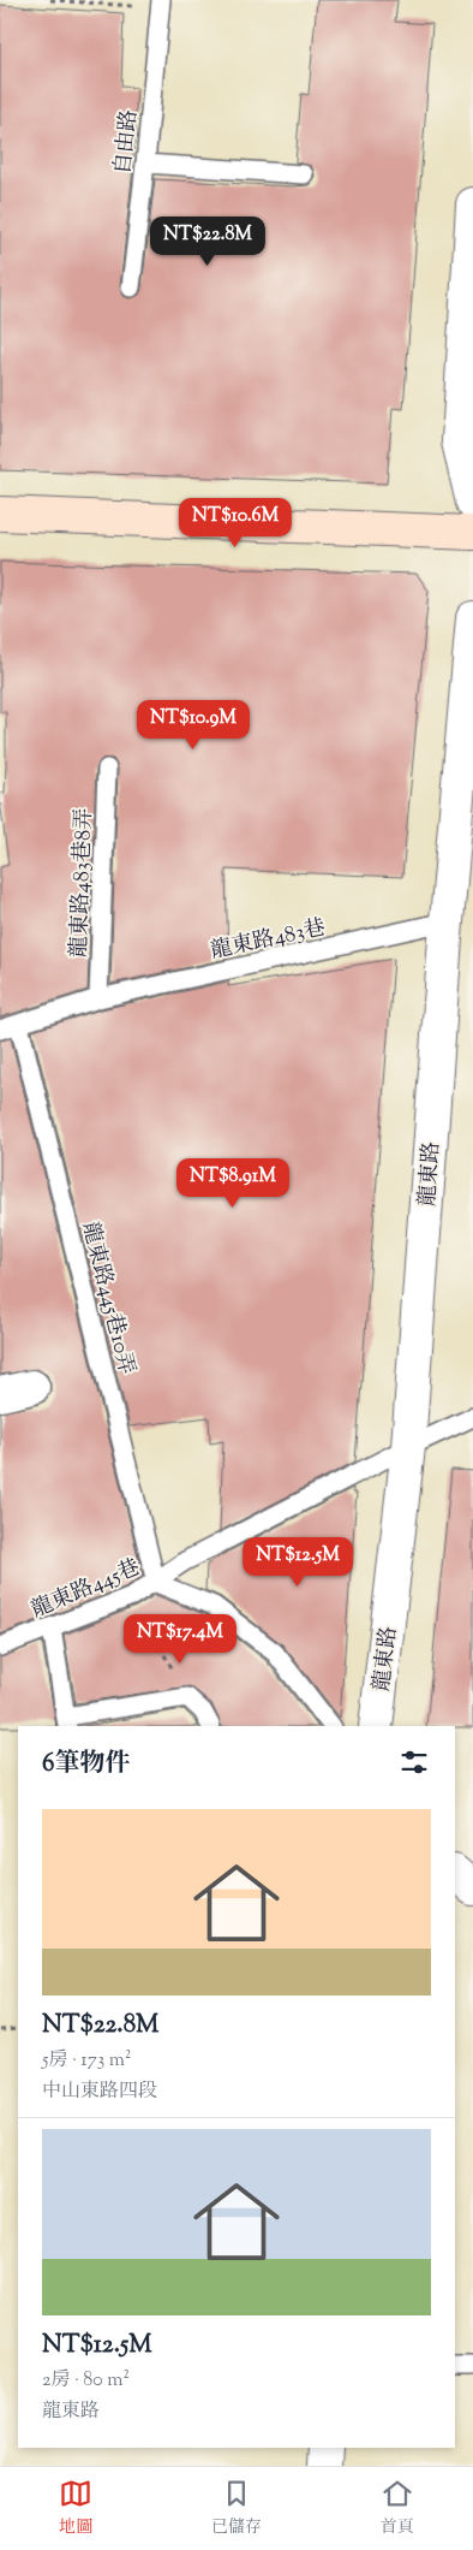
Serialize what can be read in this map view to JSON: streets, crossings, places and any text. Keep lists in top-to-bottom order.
{
  "streets": {
    "street": ["龍東路"],
    "lane": [
      "自由路",
      "龍東路483巷8弄",
      "龍東路483巷",
      "龍東路445巷10弄",
      "龍東路445巷"
    ]
  },
  "crossings": [
    ["龍東路483巷8弄", "龍東路483巷"],
    ["龍東路483巷", "龍東路"],
    ["龍東路483巷", "龍東路445巷10弄"],
    ["龍東路", "龍東路445巷"],
    ["龍東路445巷10弄", "龍東路445巷"]
  ],
  "page": {
    "price": [
      "NT$22.8M",
      "NT$10.6M",
      "NT$10.9M",
      "NT$8.91M",
      "NT$12.5M",
      "NT$17.4M"
    ],
    "heading": "6筆物件",
    "list": [
      {
        "name": "NT$22.8M",
        "note": "5房 · 173 m² · 中山東路四段"
      },
      {
        "name": "NT$12.5M",
        "note": "2房 · 80 m² · 龍東路"
      }
    ],
    "tabs": ["地圖", "已儲存", "首頁"]
  }
}
